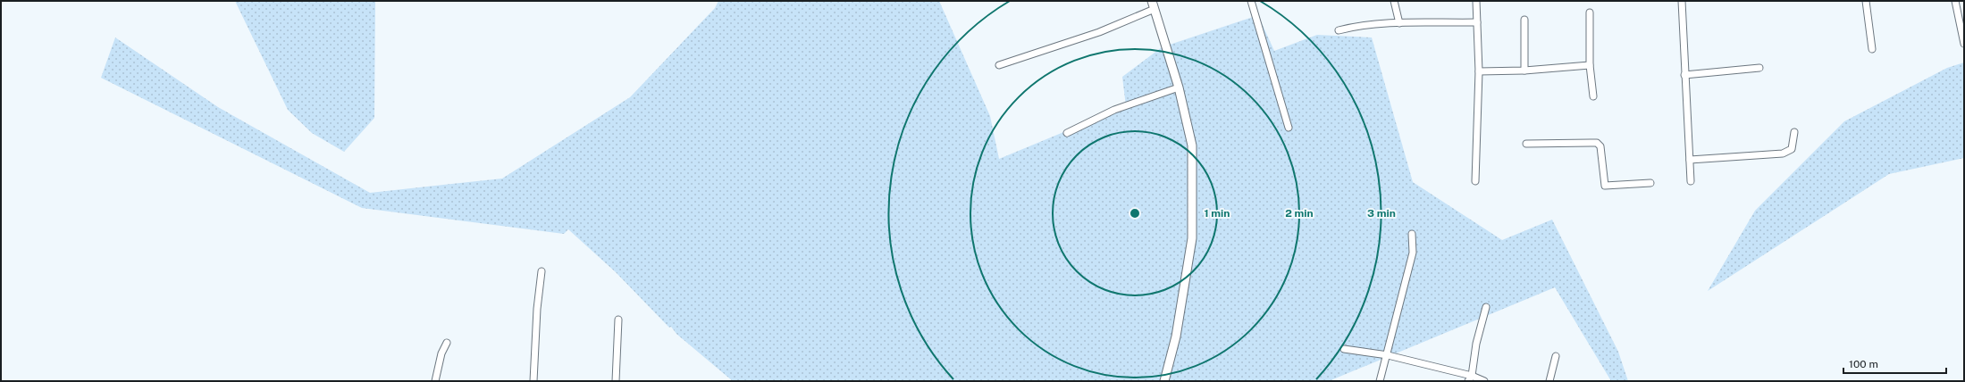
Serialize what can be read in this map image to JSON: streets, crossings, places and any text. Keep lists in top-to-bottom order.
{
  "scale_bar": "100 m",
  "rings": ["1 min", "2 min", "3 min"]
}
